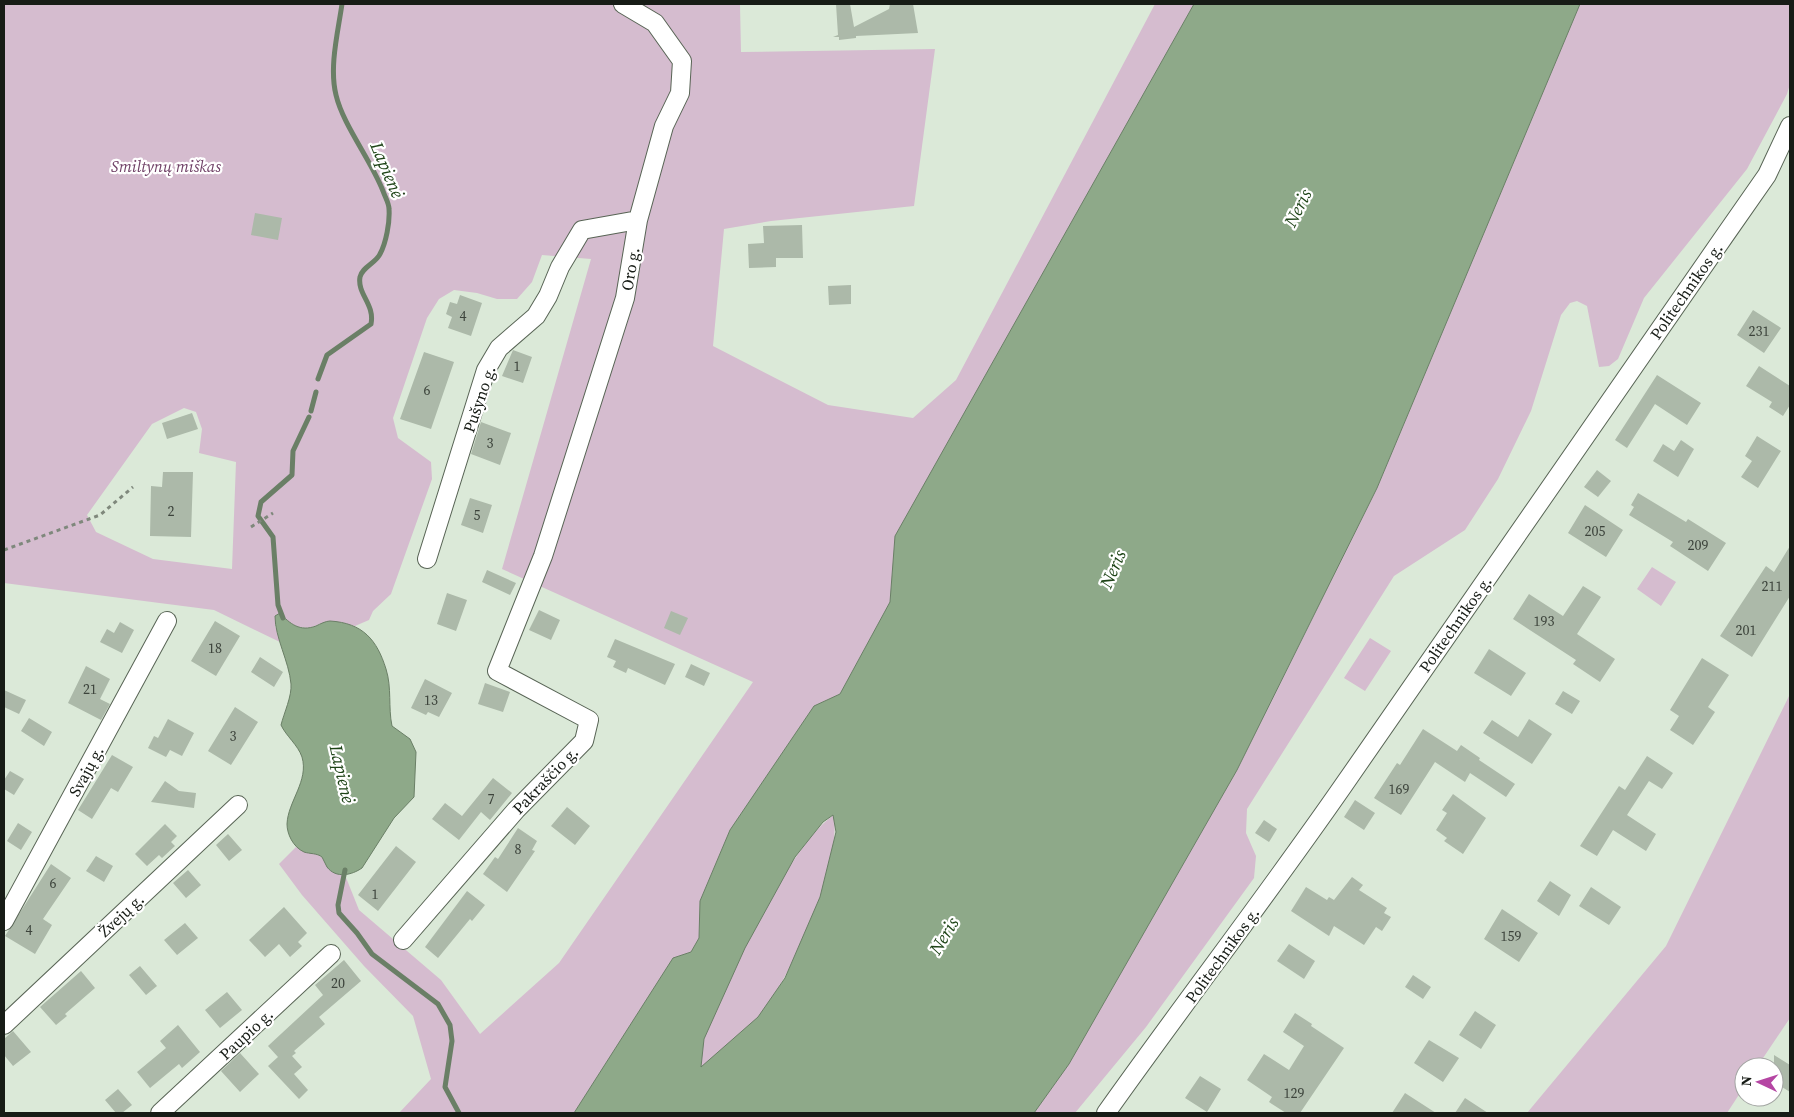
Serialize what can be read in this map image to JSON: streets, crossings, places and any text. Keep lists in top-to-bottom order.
{
  "streets": {
    "street": [
      "Oro g.",
      "Politechnikos g.",
      "Pušyno g.",
      "Svajų g.",
      "Pakraščio g.",
      "Žvejų g.",
      "Paupio g."
    ]
  },
  "crossings": [
    ["Oro g.", "Pušyno g."],
    ["Oro g.", "Pakraščio g."]
  ],
  "water": ["Lapienė", "Neris"],
  "parks": ["Smiltynų miškas"],
  "house_numbers": [
    "4",
    "231",
    "1",
    "6",
    "3",
    "2",
    "5",
    "205",
    "209",
    "211",
    "193",
    "201",
    "18",
    "21",
    "13",
    "3",
    "169",
    "7",
    "8",
    "6",
    "1",
    "4",
    "159",
    "20",
    "129"
  ],
  "north": "left"
}
